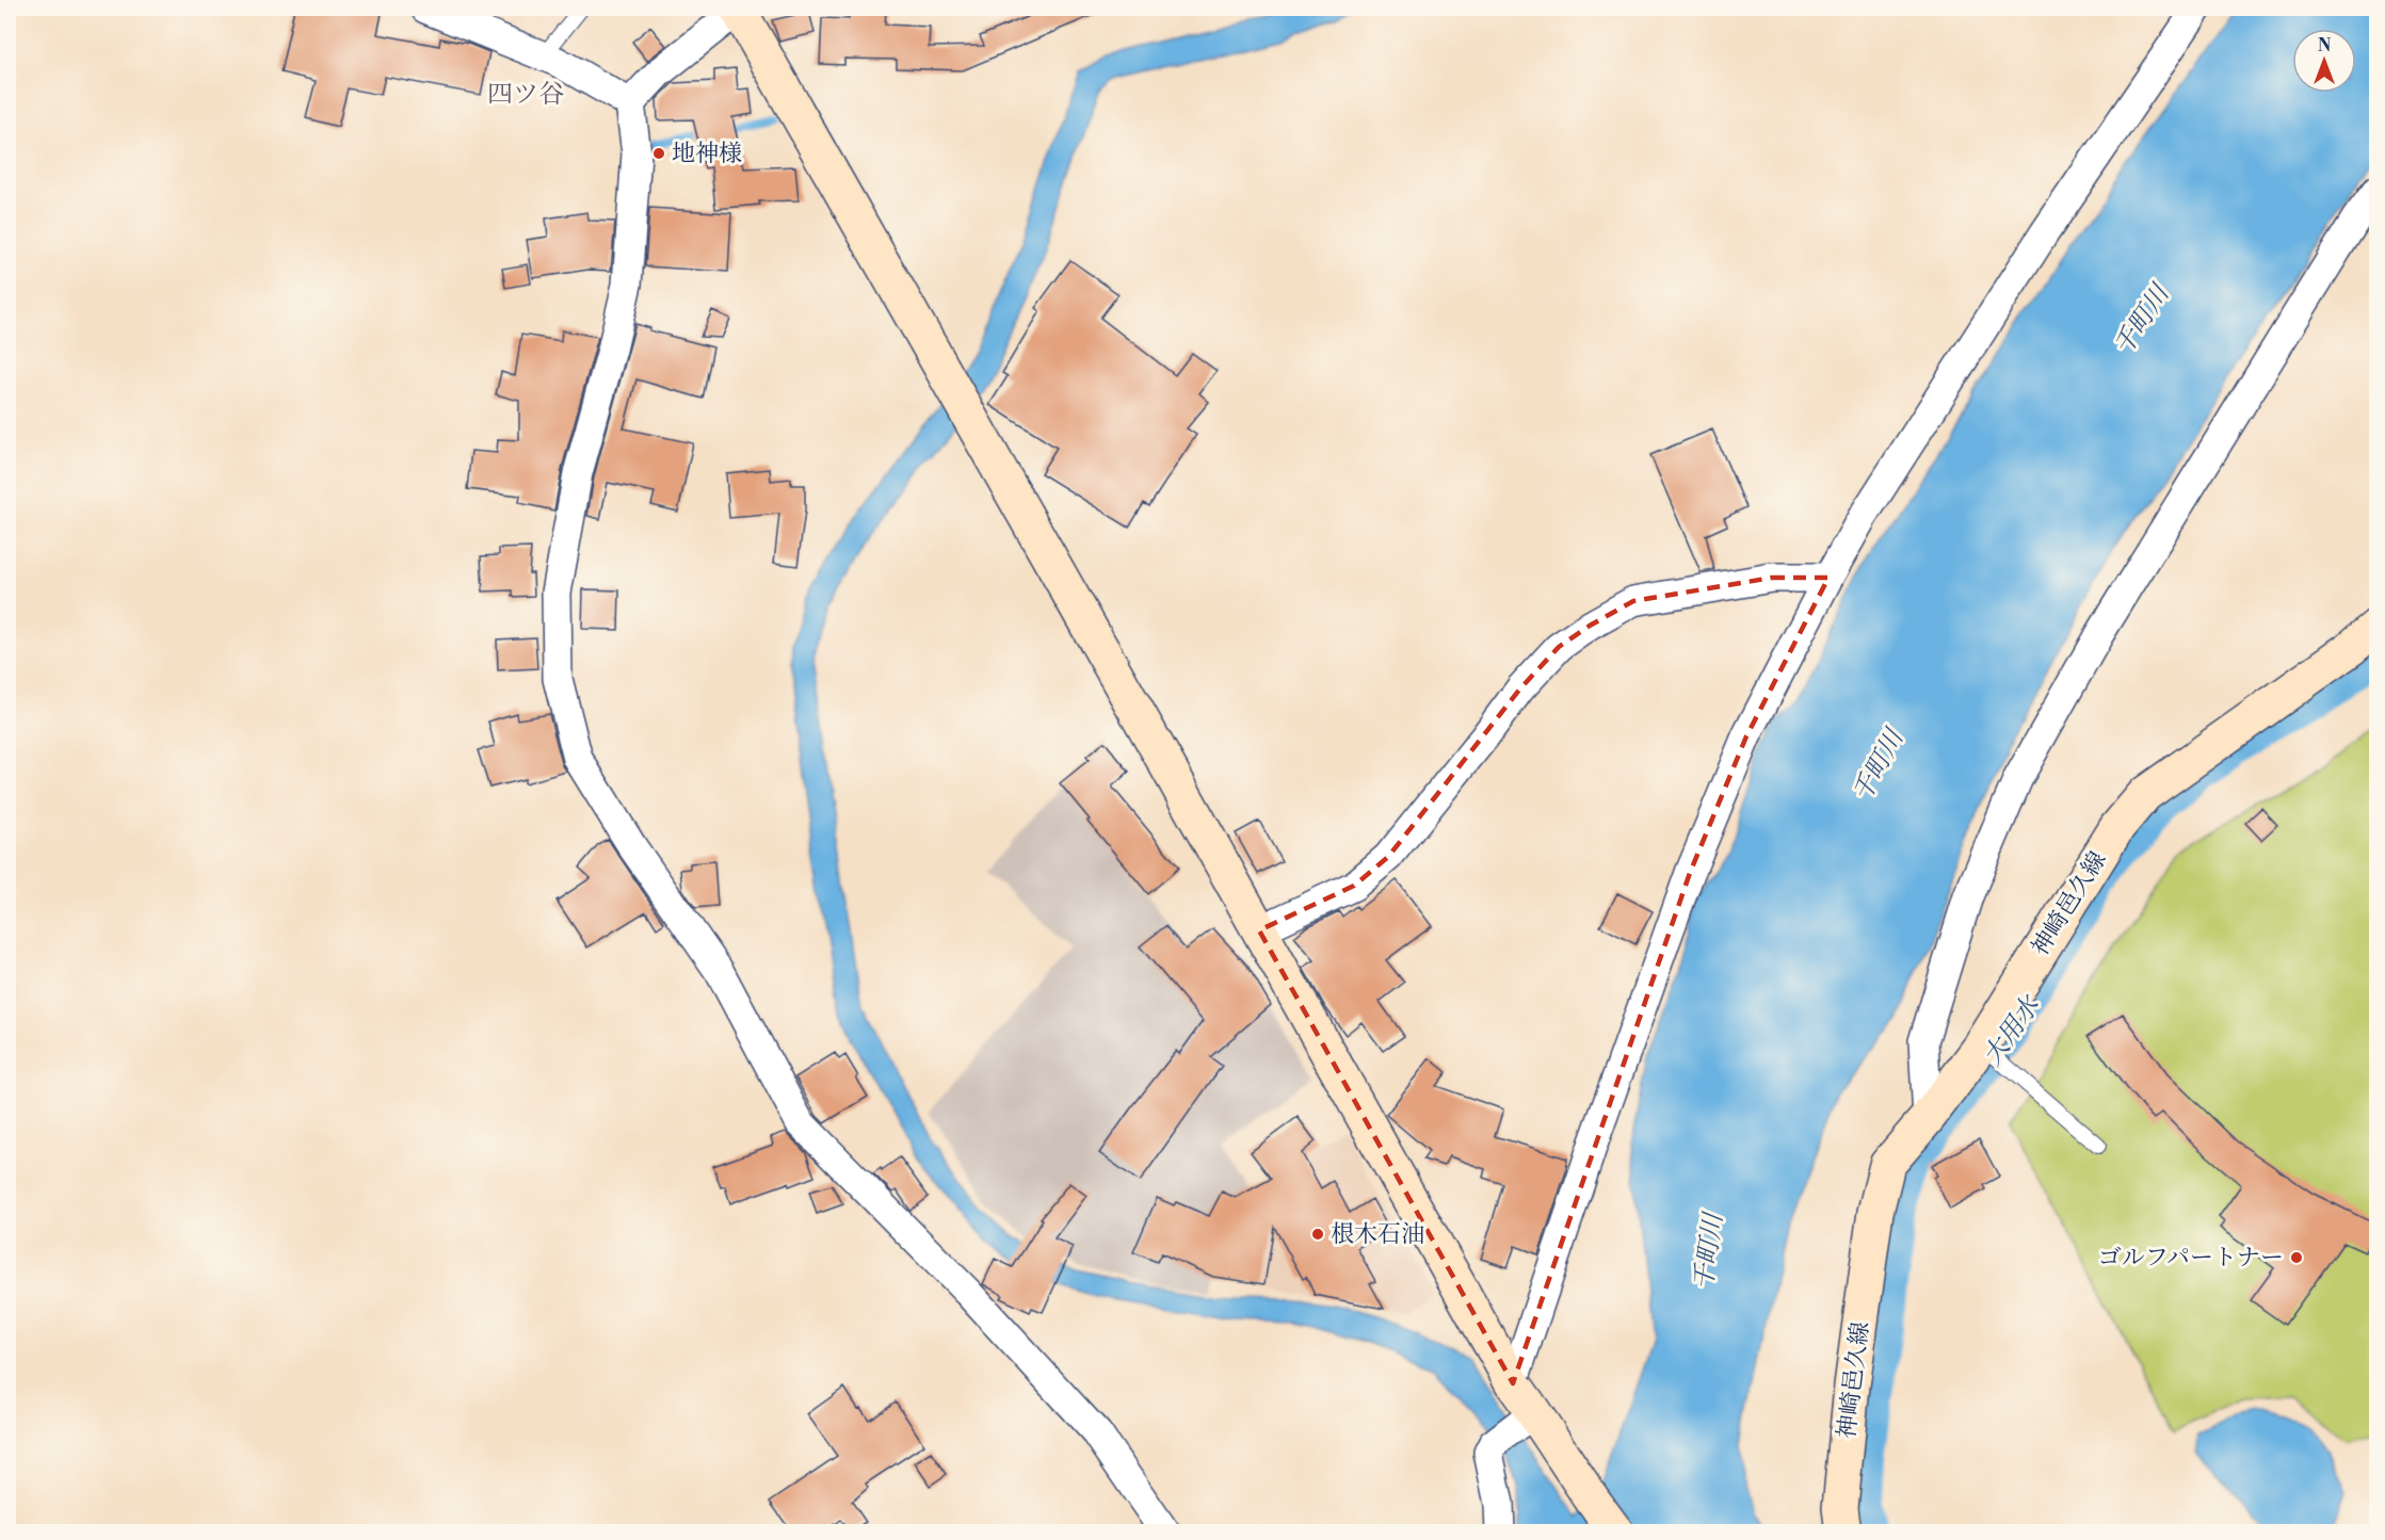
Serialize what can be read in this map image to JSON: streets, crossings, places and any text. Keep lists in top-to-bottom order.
{
  "streets": {
    "street": ["神崎邑久線"]
  },
  "districts": ["四ツ谷"],
  "water": ["千町川", "大用水"],
  "places": ["地神様", "根木石油", "ゴルフパートナー"],
  "north": "top"
}
